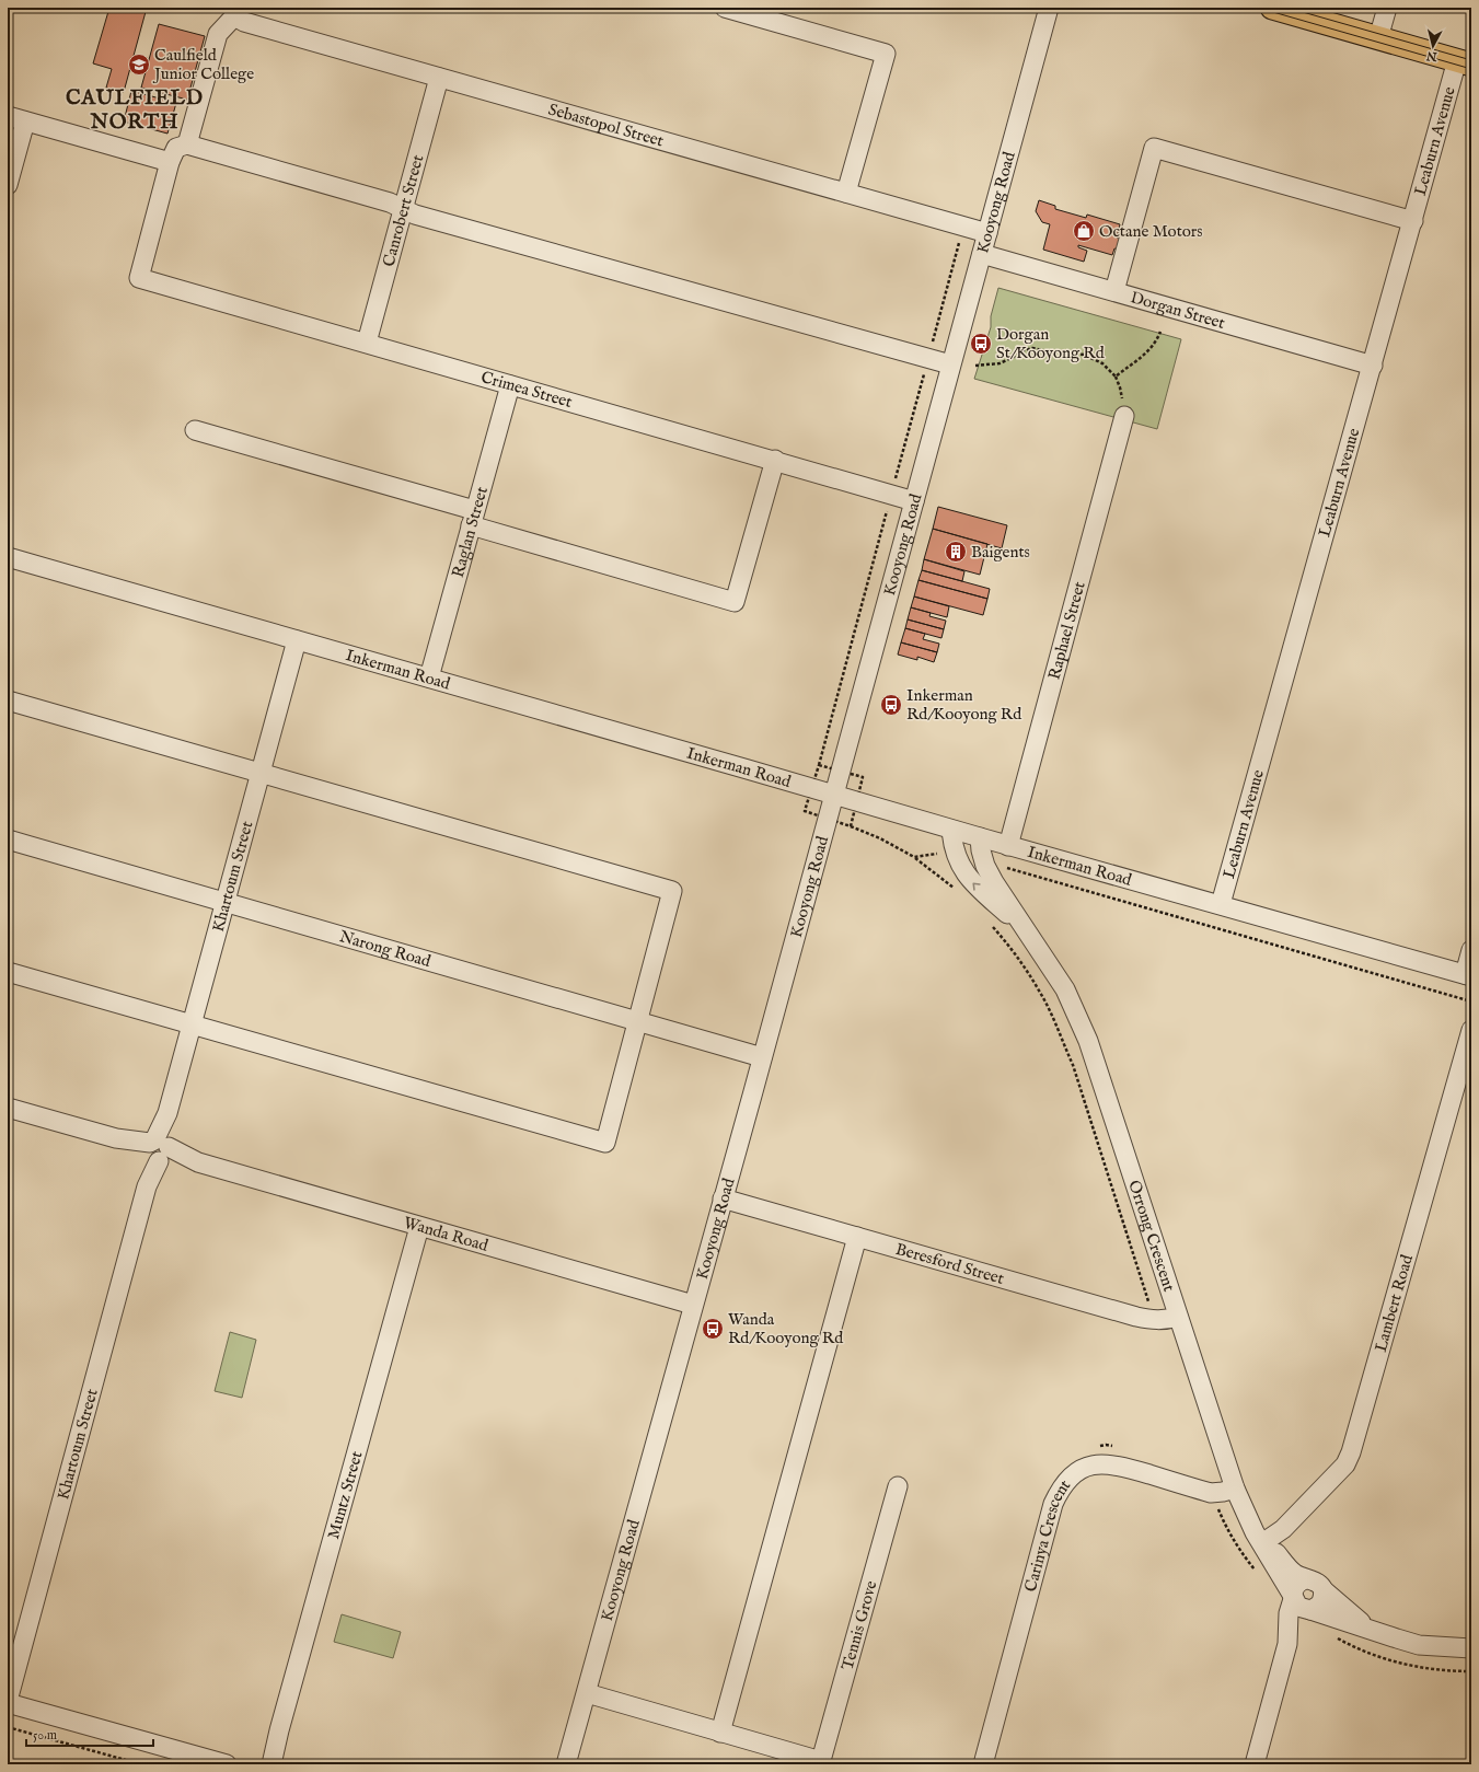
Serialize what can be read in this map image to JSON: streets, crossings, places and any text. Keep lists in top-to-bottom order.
{
  "streets": {
    "street": [
      "Sebastopol Street",
      "Leaburn Avenue",
      "Kooyong Road",
      "Canrobert Street",
      "Dorgan Street",
      "Crimea Street",
      "Raglan Street",
      "Raphael Street",
      "Inkerman Road",
      "Khartoum Street",
      "Narong Road",
      "Wanda Road",
      "Orrong Crescent",
      "Beresford Street",
      "Lambert Road",
      "Muntz Street",
      "Carinya Crescent",
      "Tennis Grove"
    ]
  },
  "crossings": [
    ["Sebastopol Street", "Kooyong Road"],
    ["Sebastopol Street", "Canrobert Street"],
    ["Leaburn Avenue", "Dorgan Street"],
    ["Leaburn Avenue", "Inkerman Road"],
    ["Kooyong Road", "Dorgan Street"],
    ["Kooyong Road", "Crimea Street"],
    ["Kooyong Road", "Inkerman Road"],
    ["Kooyong Road", "Narong Road"],
    ["Kooyong Road", "Wanda Road"],
    ["Kooyong Road", "Beresford Street"],
    ["Canrobert Street", "Crimea Street"],
    ["Crimea Street", "Raglan Street"],
    ["Raglan Street", "Inkerman Road"],
    ["Raphael Street", "Inkerman Road"],
    ["Inkerman Road", "Khartoum Street"],
    ["Inkerman Road", "Orrong Crescent"],
    ["Khartoum Street", "Narong Road"],
    ["Khartoum Street", "Wanda Road"],
    ["Wanda Road", "Muntz Street"],
    ["Orrong Crescent", "Beresford Street"],
    ["Orrong Crescent", "Lambert Road"],
    ["Orrong Crescent", "Carinya Crescent"]
  ],
  "districts": ["CAULFIELD NORTH"],
  "places": {
    "school or university": ["Caulfield Junior College"],
    "shop": ["Octane Motors"],
    "bus stop": ["Dorgan St/Kooyong Rd", "Inkerman Rd/Kooyong Rd", "Wanda Rd/Kooyong Rd"],
    "building": ["Baigents"]
  },
  "scale_bar": "50 m",
  "north": "bottom"
}
